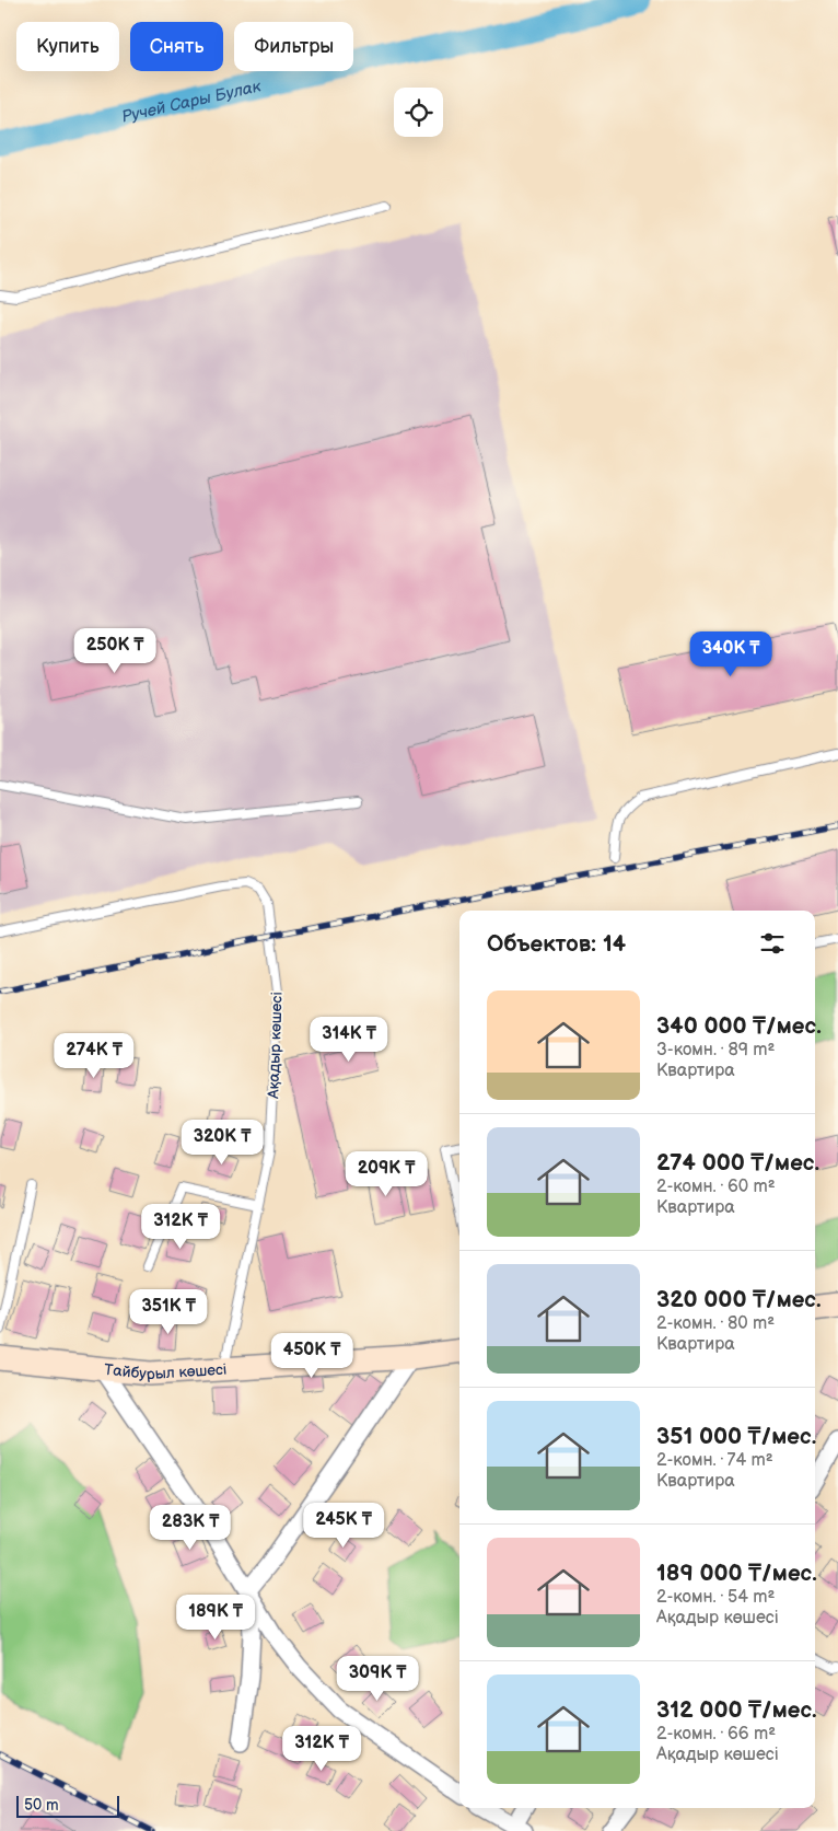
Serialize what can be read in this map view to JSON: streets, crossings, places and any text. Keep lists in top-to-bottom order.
{
  "streets": {
    "main road": ["Тайбурыл көшесі"],
    "lane": ["Ақадыр көшесі"]
  },
  "crossings": [
    ["Ақадыр көшесі", "Тайбурыл көшесі"]
  ],
  "water": ["Ручей Сары Булак"],
  "scale_bar": "50 m",
  "page": {
    "chip": ["Купить", "Снять", "Фильтры"],
    "price": [
      "250K ₸",
      "340K ₸",
      "314K ₸",
      "274K ₸",
      "320K ₸",
      "209K ₸",
      "312K ₸",
      "351K ₸",
      "450K ₸",
      "245K ₸",
      "283K ₸",
      "189K ₸",
      "309K ₸",
      "312K ₸"
    ],
    "heading": "Объектов: 14",
    "list": [
      {
        "name": "340 000 ₸/мес.",
        "note": "3-комн. · 89 m² · Квартира"
      },
      {
        "name": "274 000 ₸/мес.",
        "note": "2-комн. · 60 m² · Квартира"
      },
      {
        "name": "320 000 ₸/мес.",
        "note": "2-комн. · 80 m² · Квартира"
      },
      {
        "name": "351 000 ₸/мес.",
        "note": "2-комн. · 74 m² · Квартира"
      },
      {
        "name": "189 000 ₸/мес.",
        "note": "2-комн. · 54 m² · Ақадыр көшесі"
      },
      {
        "name": "312 000 ₸/мес.",
        "note": "2-комн. · 66 m² · Ақадыр көшесі"
      }
    ],
    "scale": "50 m"
  }
}
